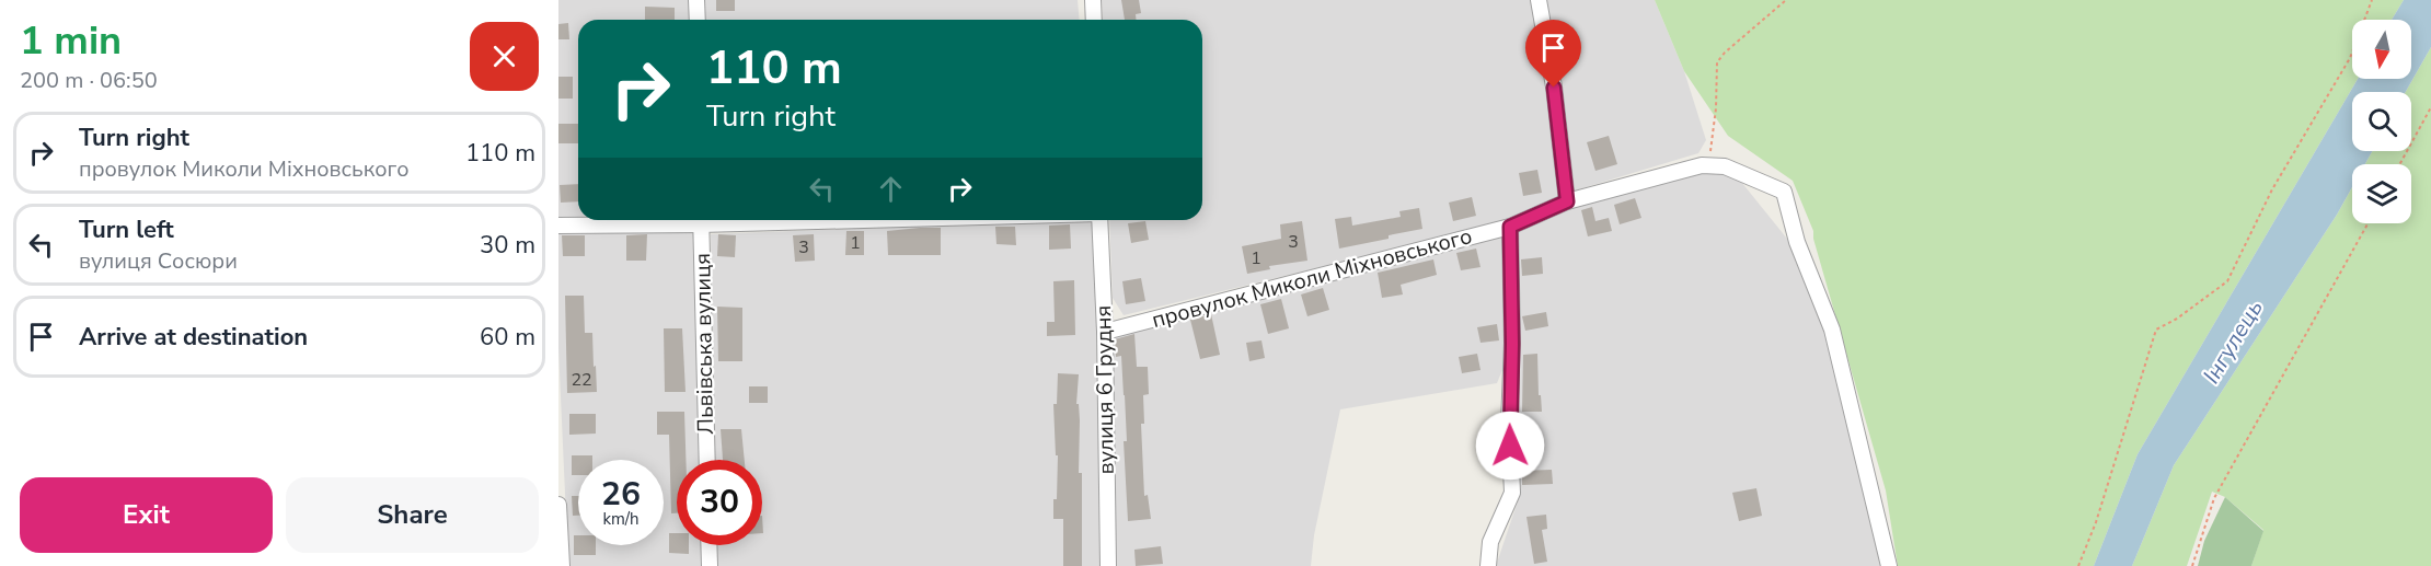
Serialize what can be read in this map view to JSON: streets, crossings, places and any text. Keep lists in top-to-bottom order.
{
  "streets": {
    "street": ["провулок Миколи Міхновського", "Львівська вулиця", "вулиця 6 Грудня"]
  },
  "crossings": [
    ["провулок Миколи Міхновського", "вулиця 6 Грудня"]
  ],
  "water": ["Інгулець"],
  "house_numbers": [
    "3",
    "1",
    "3",
    "1",
    "22"
  ],
  "north": "bottom",
  "page": {
    "heading": ["1 min", "200 m · 06:50"],
    "turn": ["110 m", "Turn right"],
    "list": [
      {
        "name": "Turn right",
        "note": "провулок Миколи Міхновського",
        "value": "110 m"
      },
      {
        "name": "Turn left",
        "note": "вулиця Сосюри",
        "value": "30 m"
      },
      {
        "name": "Arrive at destination",
        "value": "60 m"
      }
    ],
    "speed": "26 km/h",
    "limit": "30",
    "buttons": ["Exit", "Share"]
  }
}
